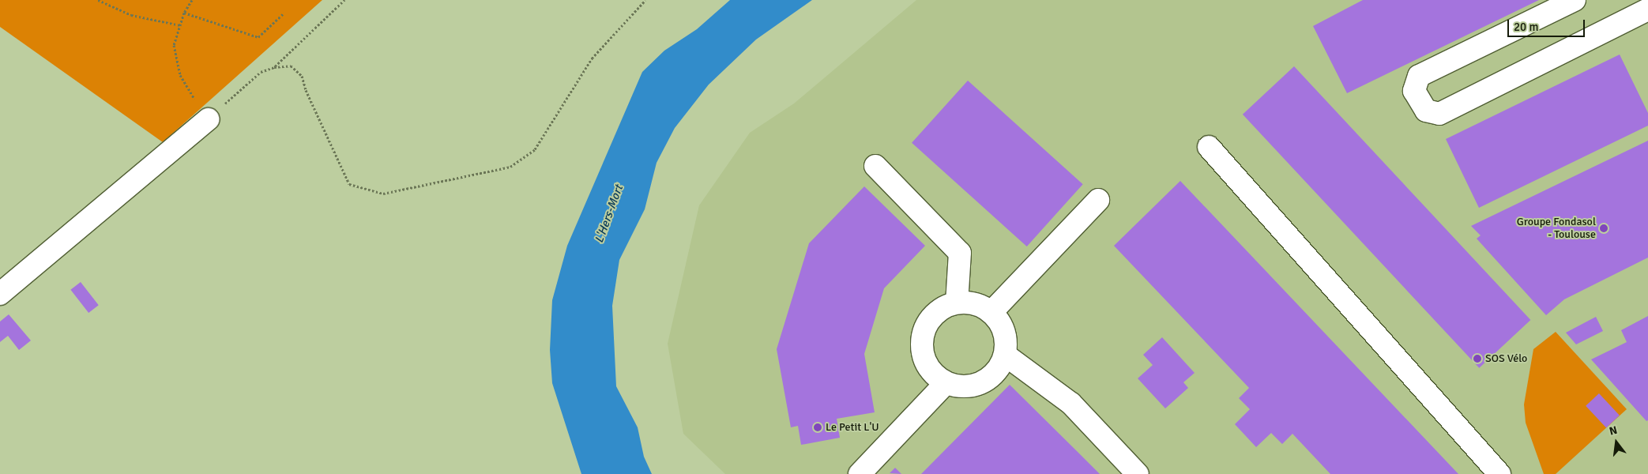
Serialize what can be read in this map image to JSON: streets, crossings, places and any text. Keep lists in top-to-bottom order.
{
  "water": ["L'Hers-Mort"],
  "places": ["Groupe Fondasol - Toulouse", "SOS Vélo", "Le Petit L'U"],
  "scale_bar": "20 m",
  "north": "top"
}
